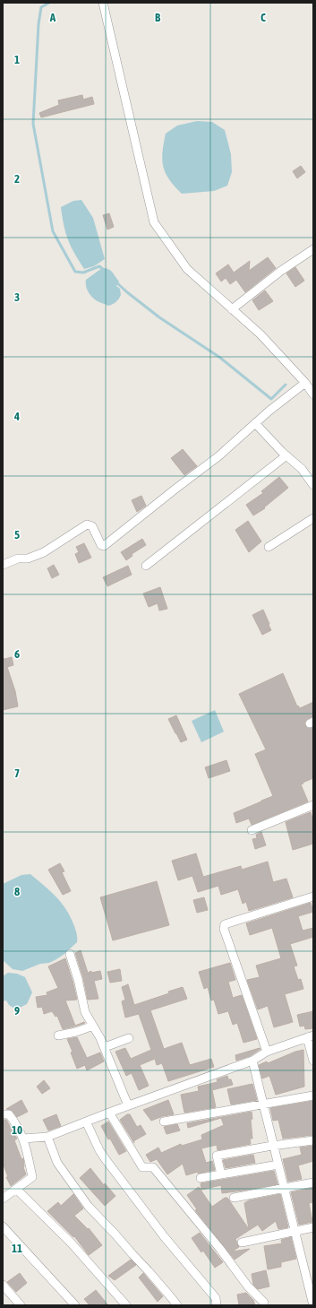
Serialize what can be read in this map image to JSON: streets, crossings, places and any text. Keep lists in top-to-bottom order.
{
  "grid": {
    "columns": ["A", "B", "C"],
    "rows": [
      "1",
      "2",
      "3",
      "4",
      "5",
      "6",
      "7",
      "8",
      "9",
      "10",
      "11"
    ]
  }
}
